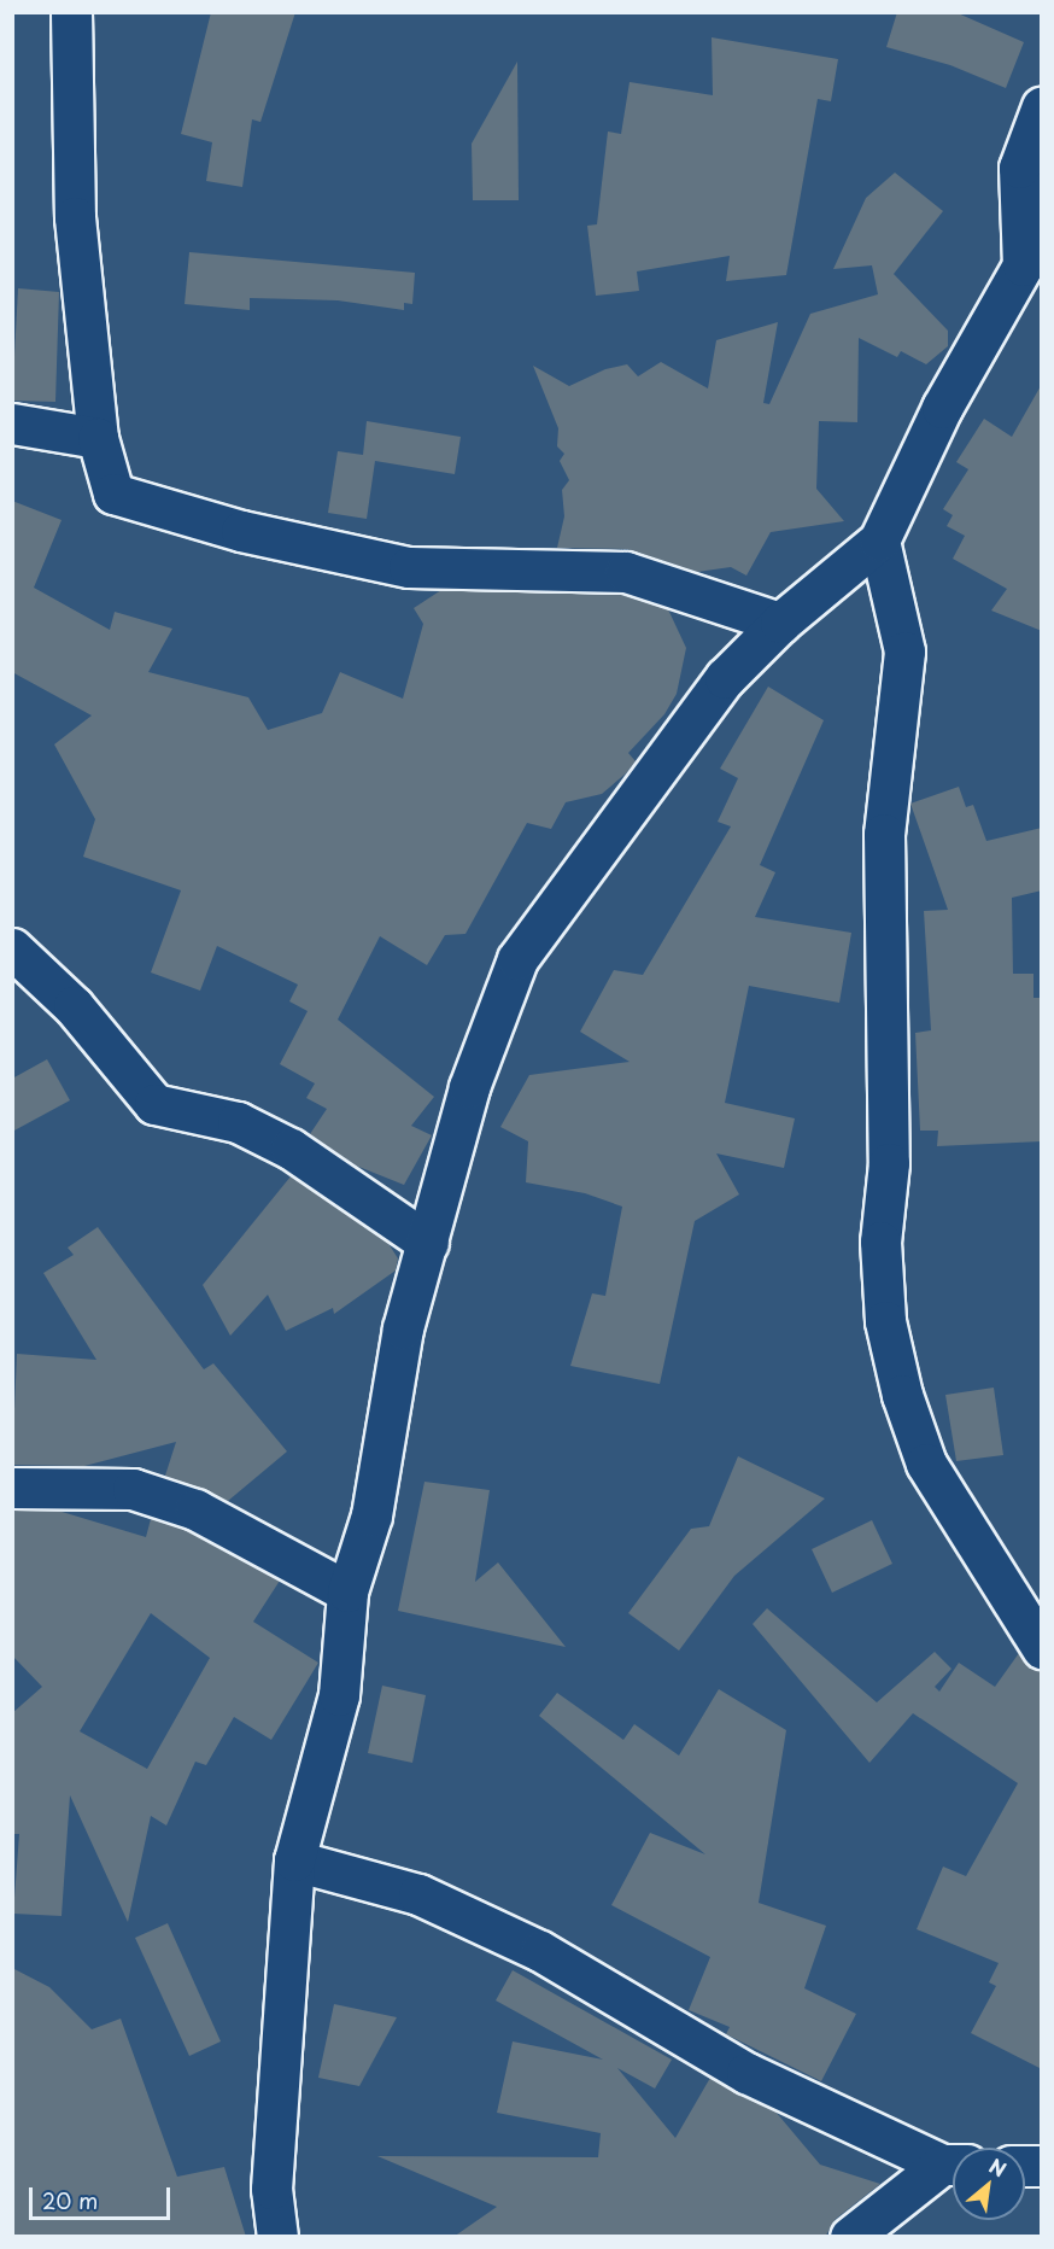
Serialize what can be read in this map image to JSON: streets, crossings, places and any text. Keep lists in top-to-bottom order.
{
  "scale_bar": "20 m",
  "north": "top right"
}
